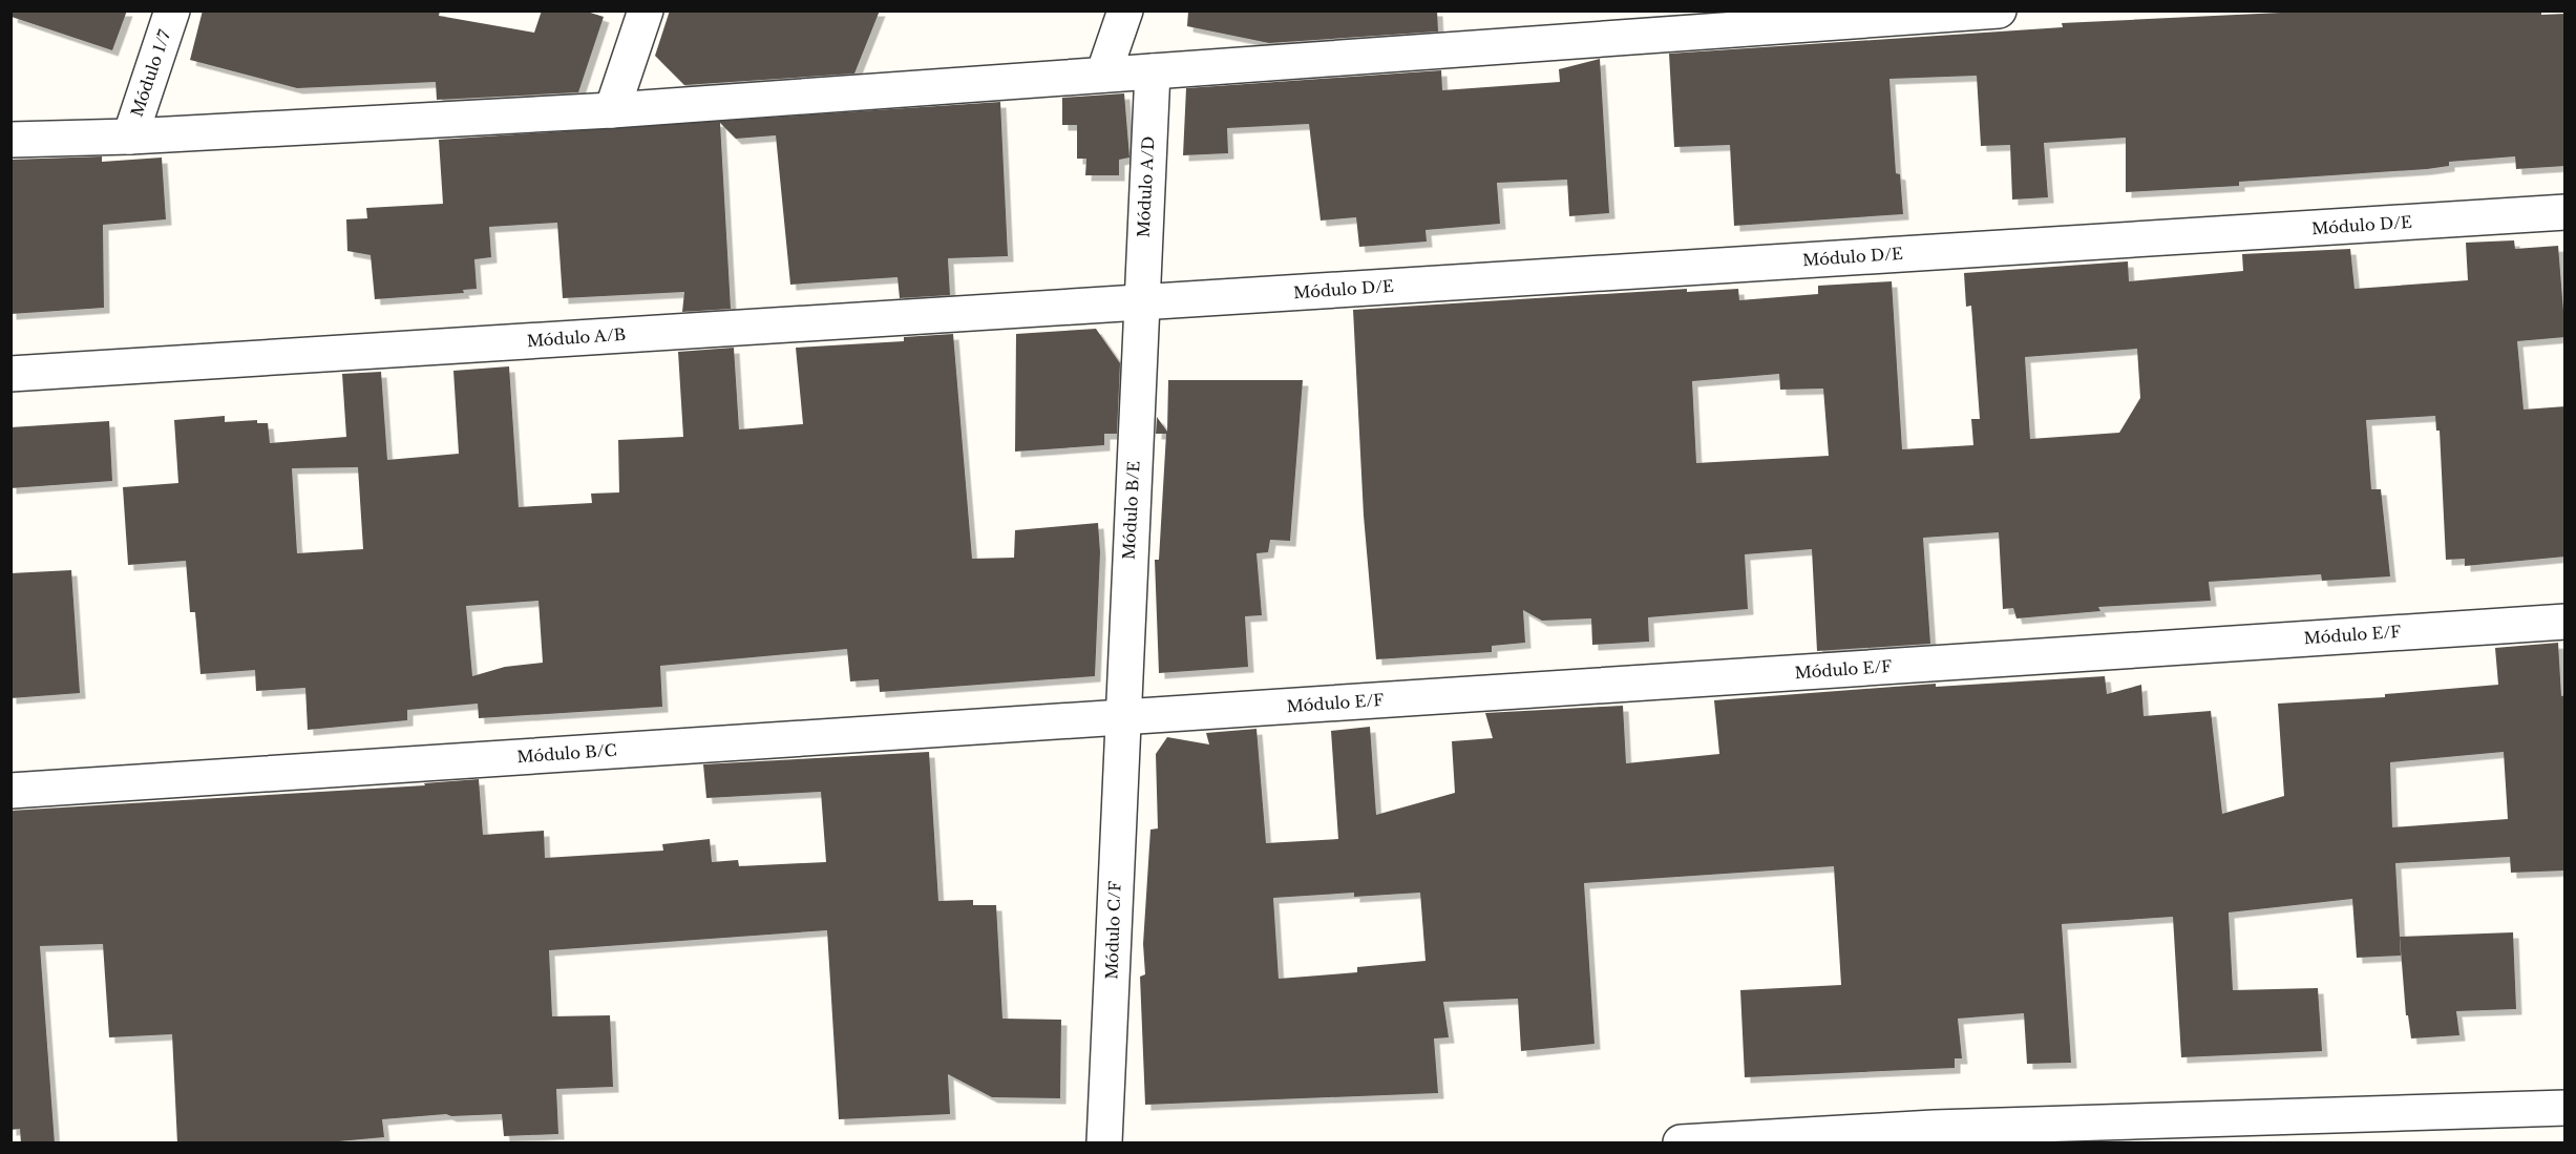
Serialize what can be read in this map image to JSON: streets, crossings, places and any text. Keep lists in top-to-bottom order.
{
  "streets": {
    "street": [
      "Módulo 1/7",
      "Módulo A/D",
      "Módulo D/E",
      "Módulo A/B",
      "Módulo B/E",
      "Módulo E/F",
      "Módulo B/C",
      "Módulo C/F"
    ]
  },
  "crossings": [
    ["Módulo A/D", "Módulo D/E"],
    ["Módulo A/D", "Módulo A/B"],
    ["Módulo A/D", "Módulo B/E"],
    ["Módulo D/E", "Módulo A/B"],
    ["Módulo D/E", "Módulo B/E"],
    ["Módulo A/B", "Módulo B/E"],
    ["Módulo B/E", "Módulo E/F"],
    ["Módulo B/E", "Módulo B/C"],
    ["Módulo B/E", "Módulo C/F"],
    ["Módulo E/F", "Módulo B/C"],
    ["Módulo E/F", "Módulo C/F"],
    ["Módulo B/C", "Módulo C/F"]
  ]
}
